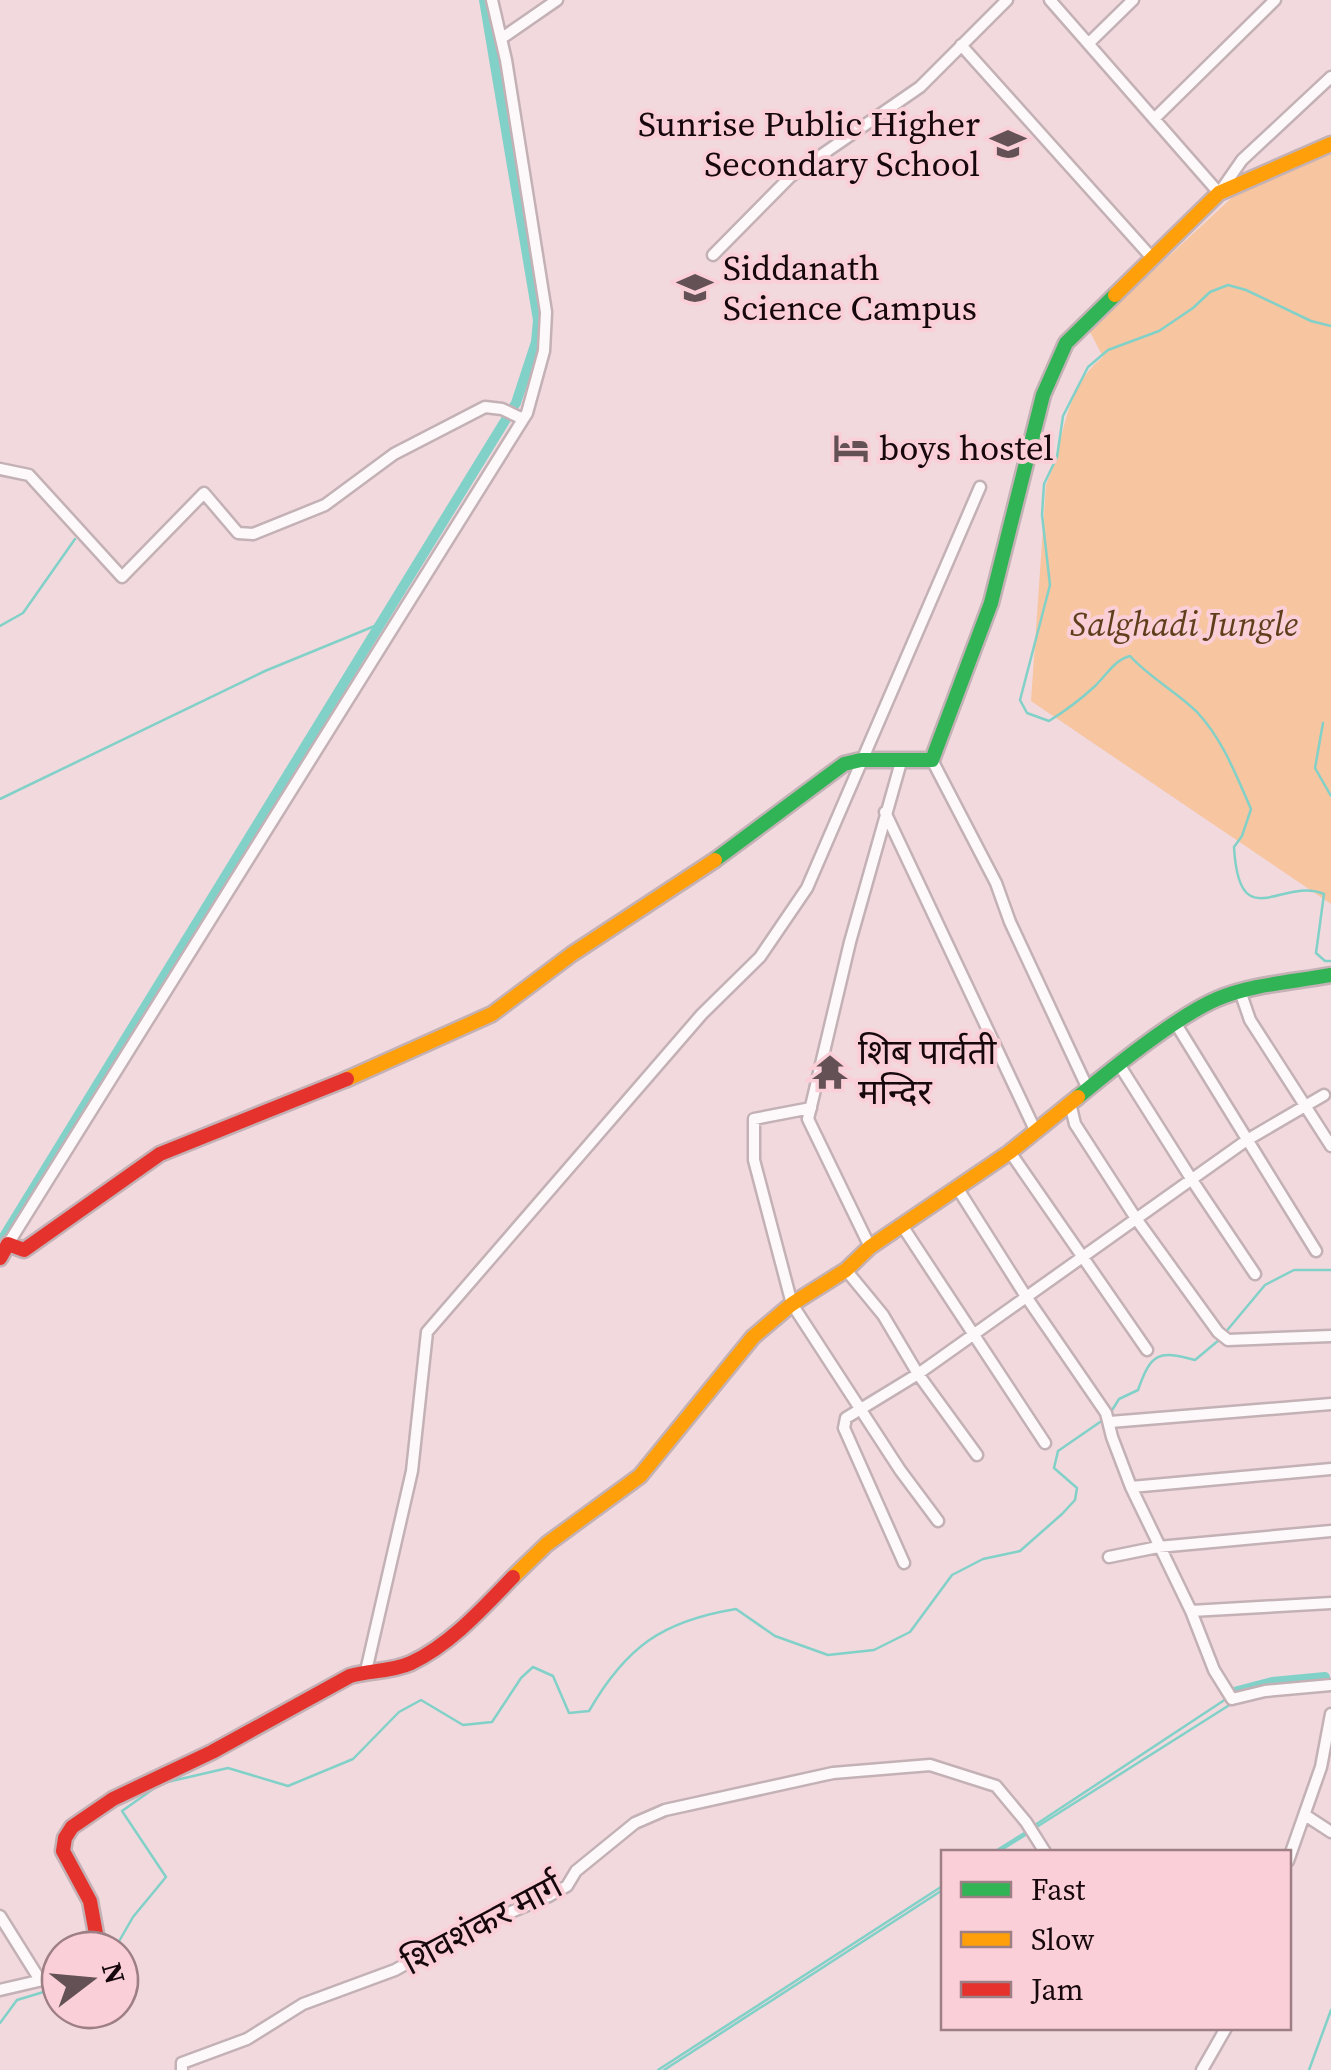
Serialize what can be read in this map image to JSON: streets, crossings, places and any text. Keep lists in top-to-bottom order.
{
  "streets": {
    "street": ["शिवशंकर मार्ग"]
  },
  "parks": ["Salghadi Jungle"],
  "places": {
    "school or university": ["Sunrise Public Higher Secondary School", "Siddanath Science Campus"],
    "hotel": ["boys hostel"],
    "temple": ["शिब पार्वती मन्दिर"]
  },
  "legend": ["Fast", "Slow", "Jam"],
  "north": "right"
}
